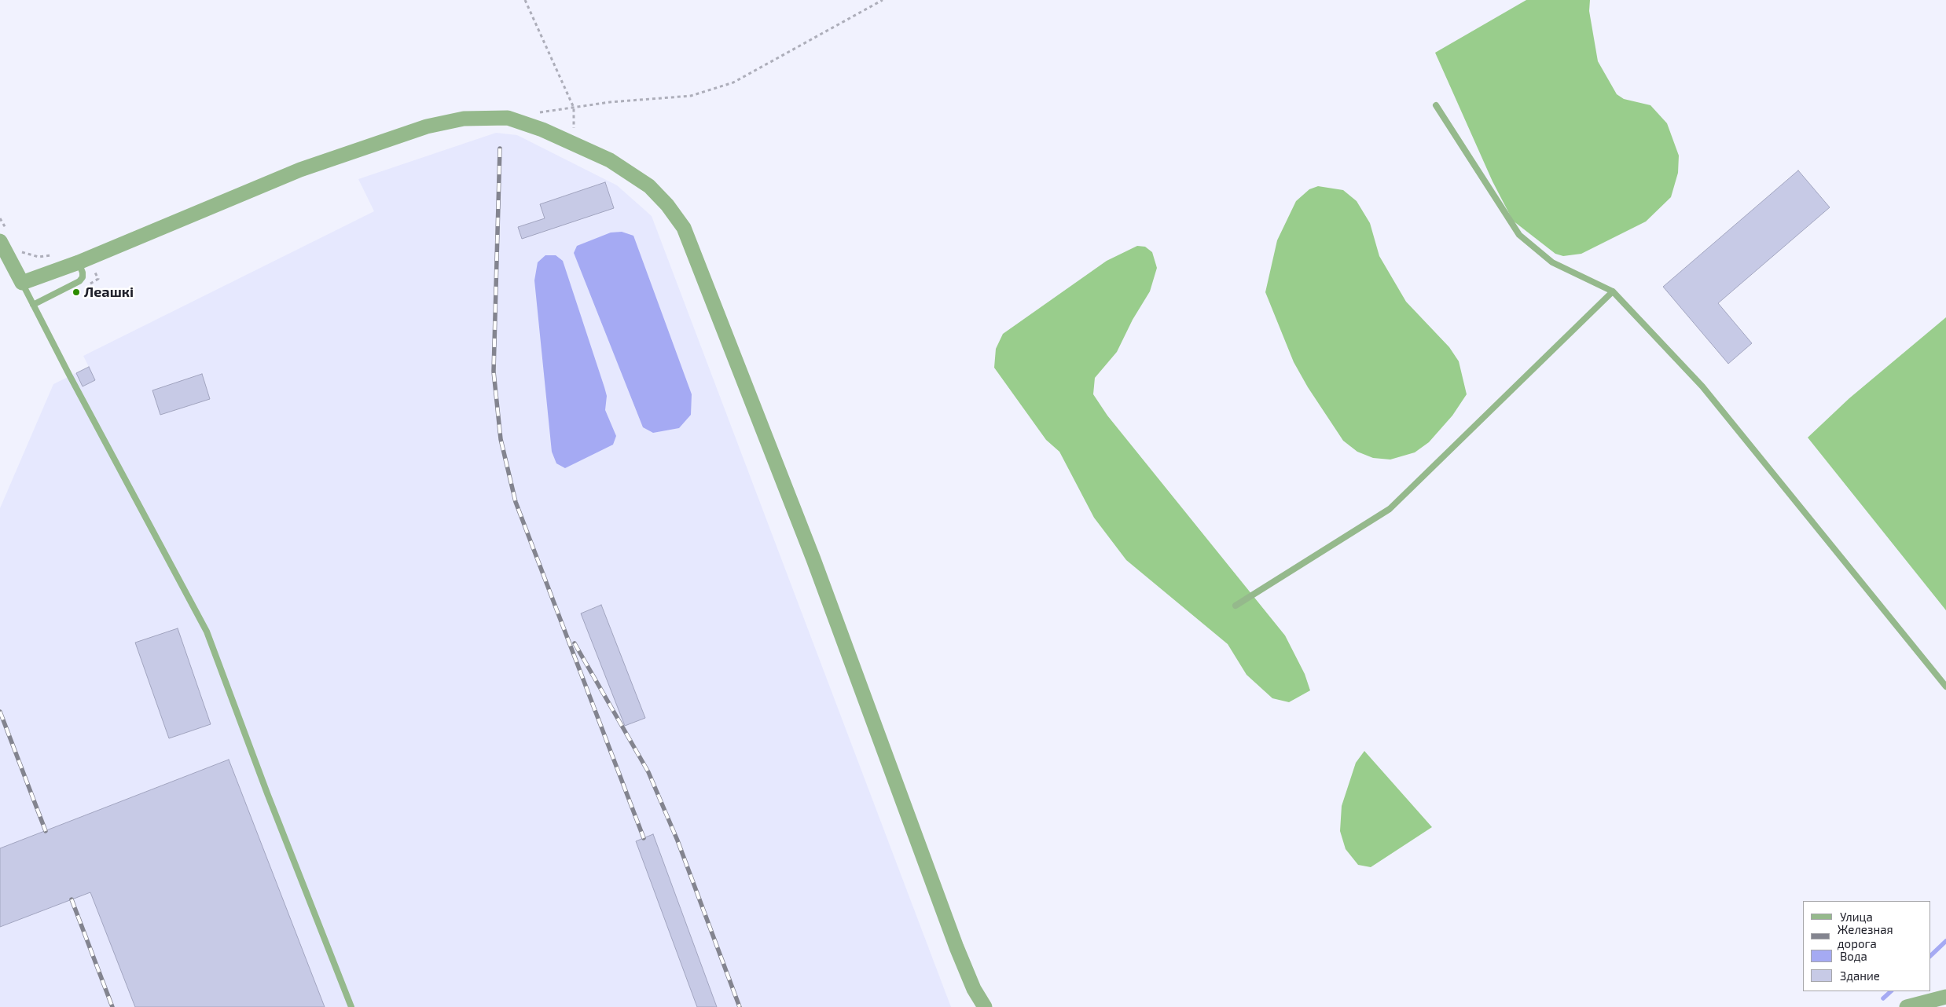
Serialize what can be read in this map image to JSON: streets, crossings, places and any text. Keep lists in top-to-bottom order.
{
  "places": ["Леашкі"],
  "legend": [
    "Улица",
    "Железная дорога",
    "Вода",
    "Здание"
  ]
}
